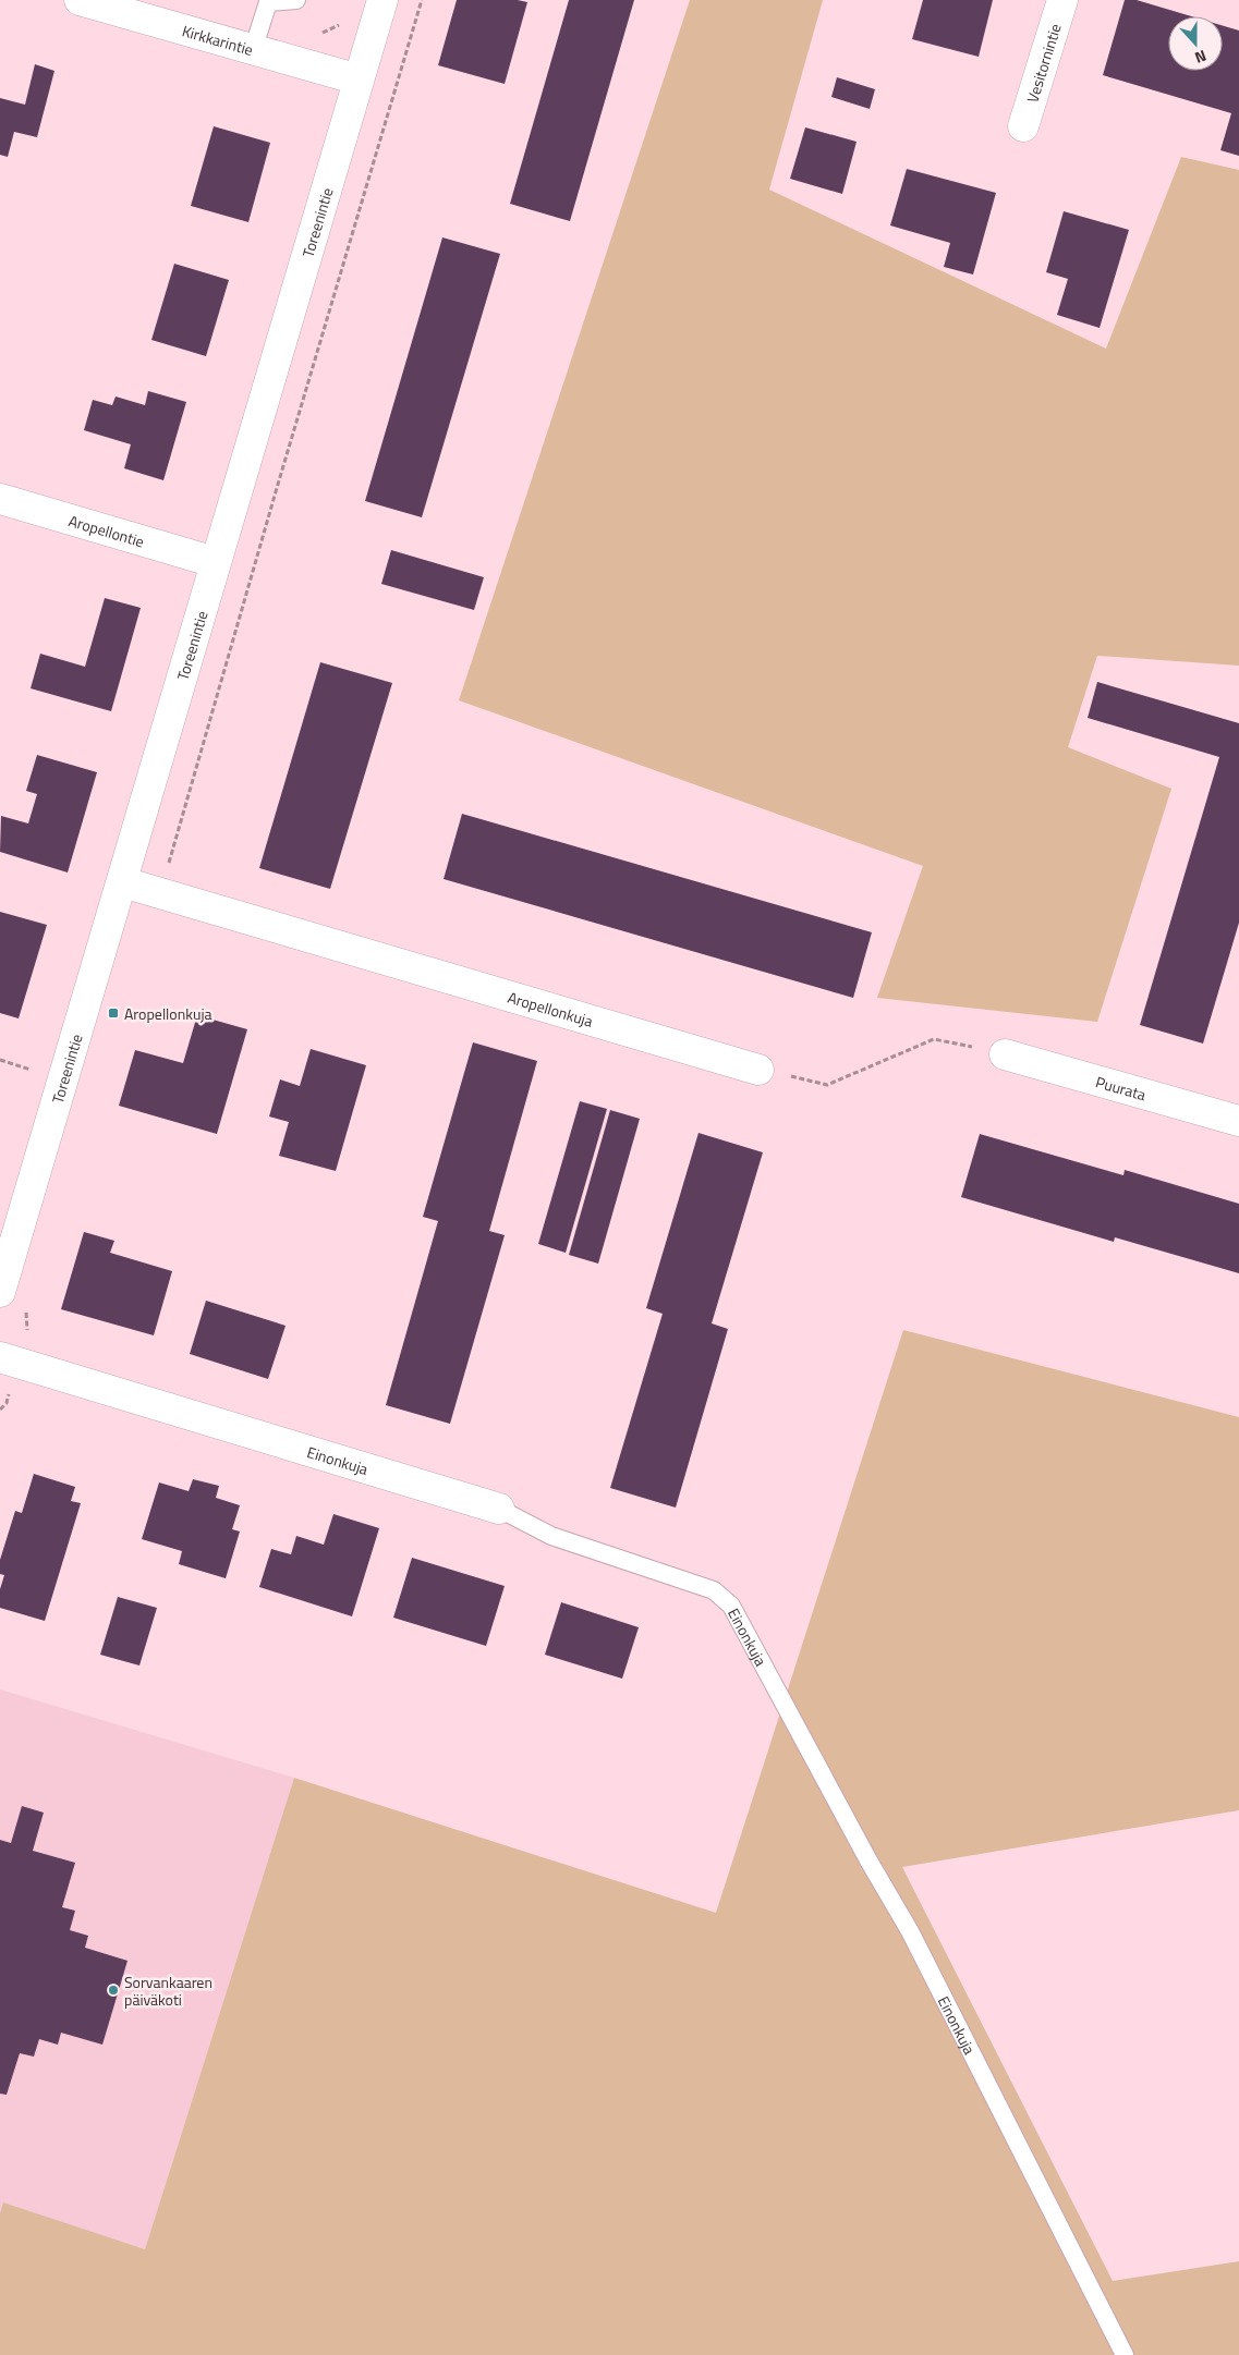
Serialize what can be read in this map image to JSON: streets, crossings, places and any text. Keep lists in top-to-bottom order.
{
  "streets": {
    "street": [
      "Kirkkarintie",
      "Vesitornintie",
      "Toreenintie",
      "Aropellontie",
      "Aropellonkuja",
      "Puurata",
      "Einonkuja"
    ]
  },
  "crossings": [
    ["Kirkkarintie", "Toreenintie"],
    ["Toreenintie", "Aropellontie"],
    ["Toreenintie", "Aropellonkuja"]
  ],
  "places": {
    "transit": ["Aropellonkuja"],
    "other": ["Sorvankaaren päiväkoti"]
  },
  "north": "bottom"
}
